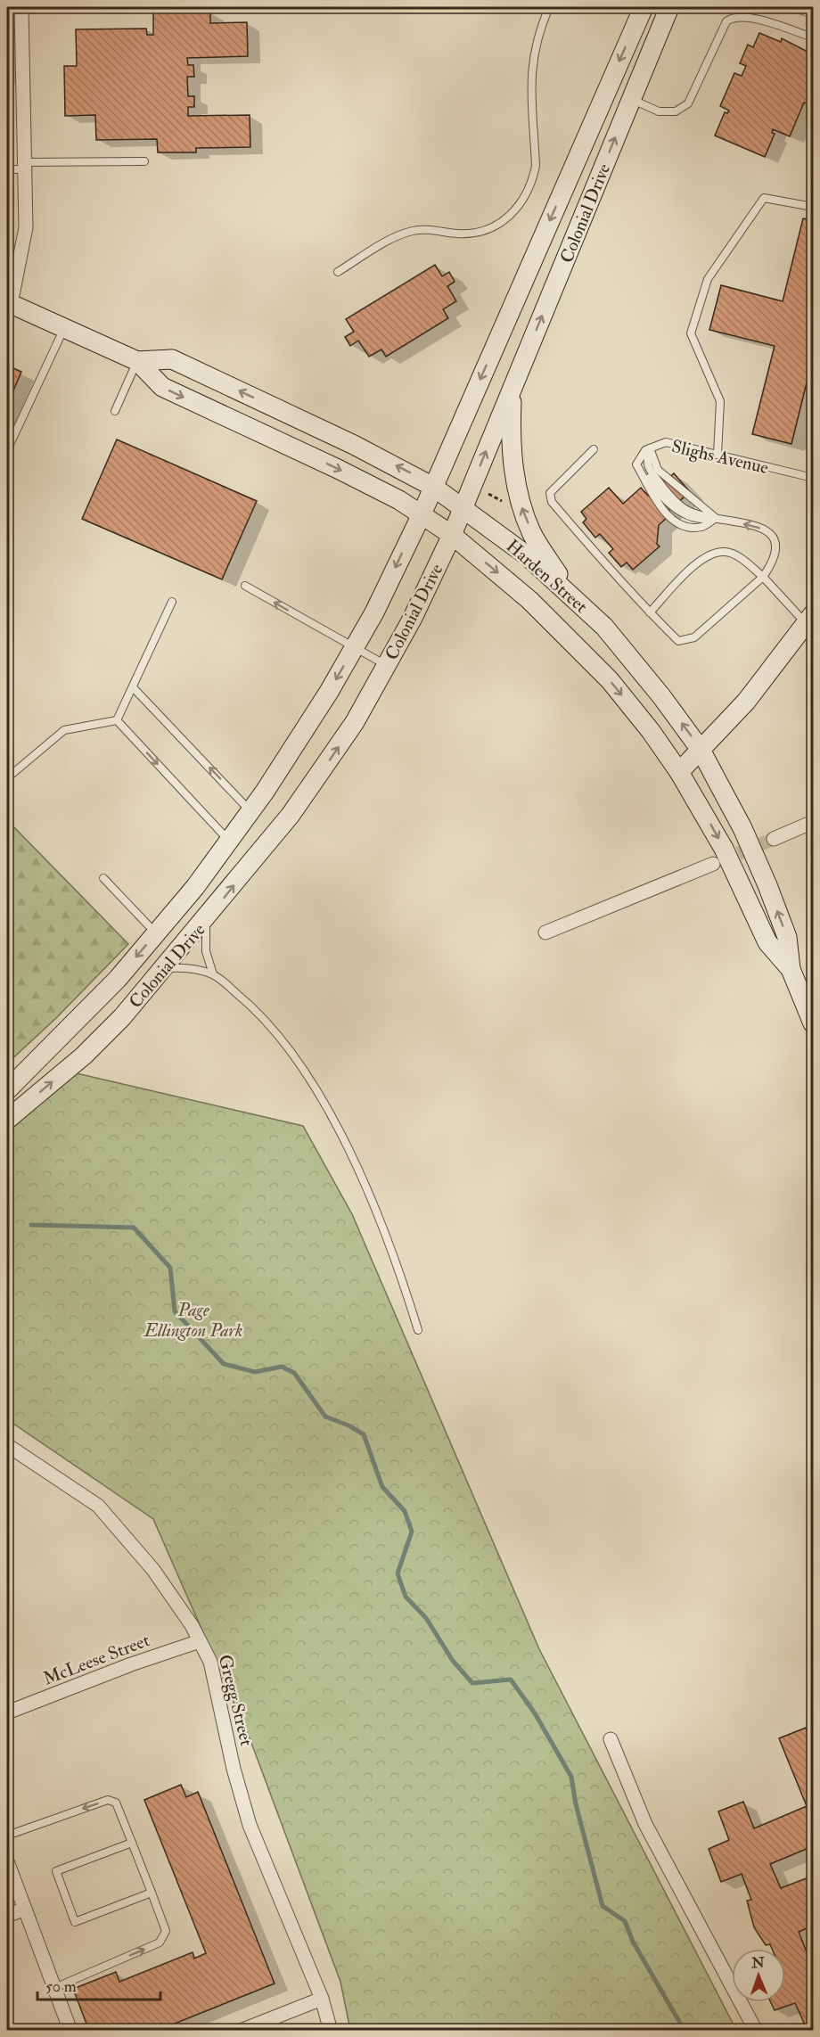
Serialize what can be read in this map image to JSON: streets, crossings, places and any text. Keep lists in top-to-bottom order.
{
  "streets": {
    "main road": ["Colonial Drive", "Harden Street"],
    "street": ["McLeese Street", "Gregg Street"],
    "lane": ["Slighs Avenue"]
  },
  "crossings": [
    ["Colonial Drive", "Harden Street"],
    ["McLeese Street", "Gregg Street"]
  ],
  "parks": ["Page Ellington Park"],
  "scale_bar": "50 m",
  "north": "top"
}
